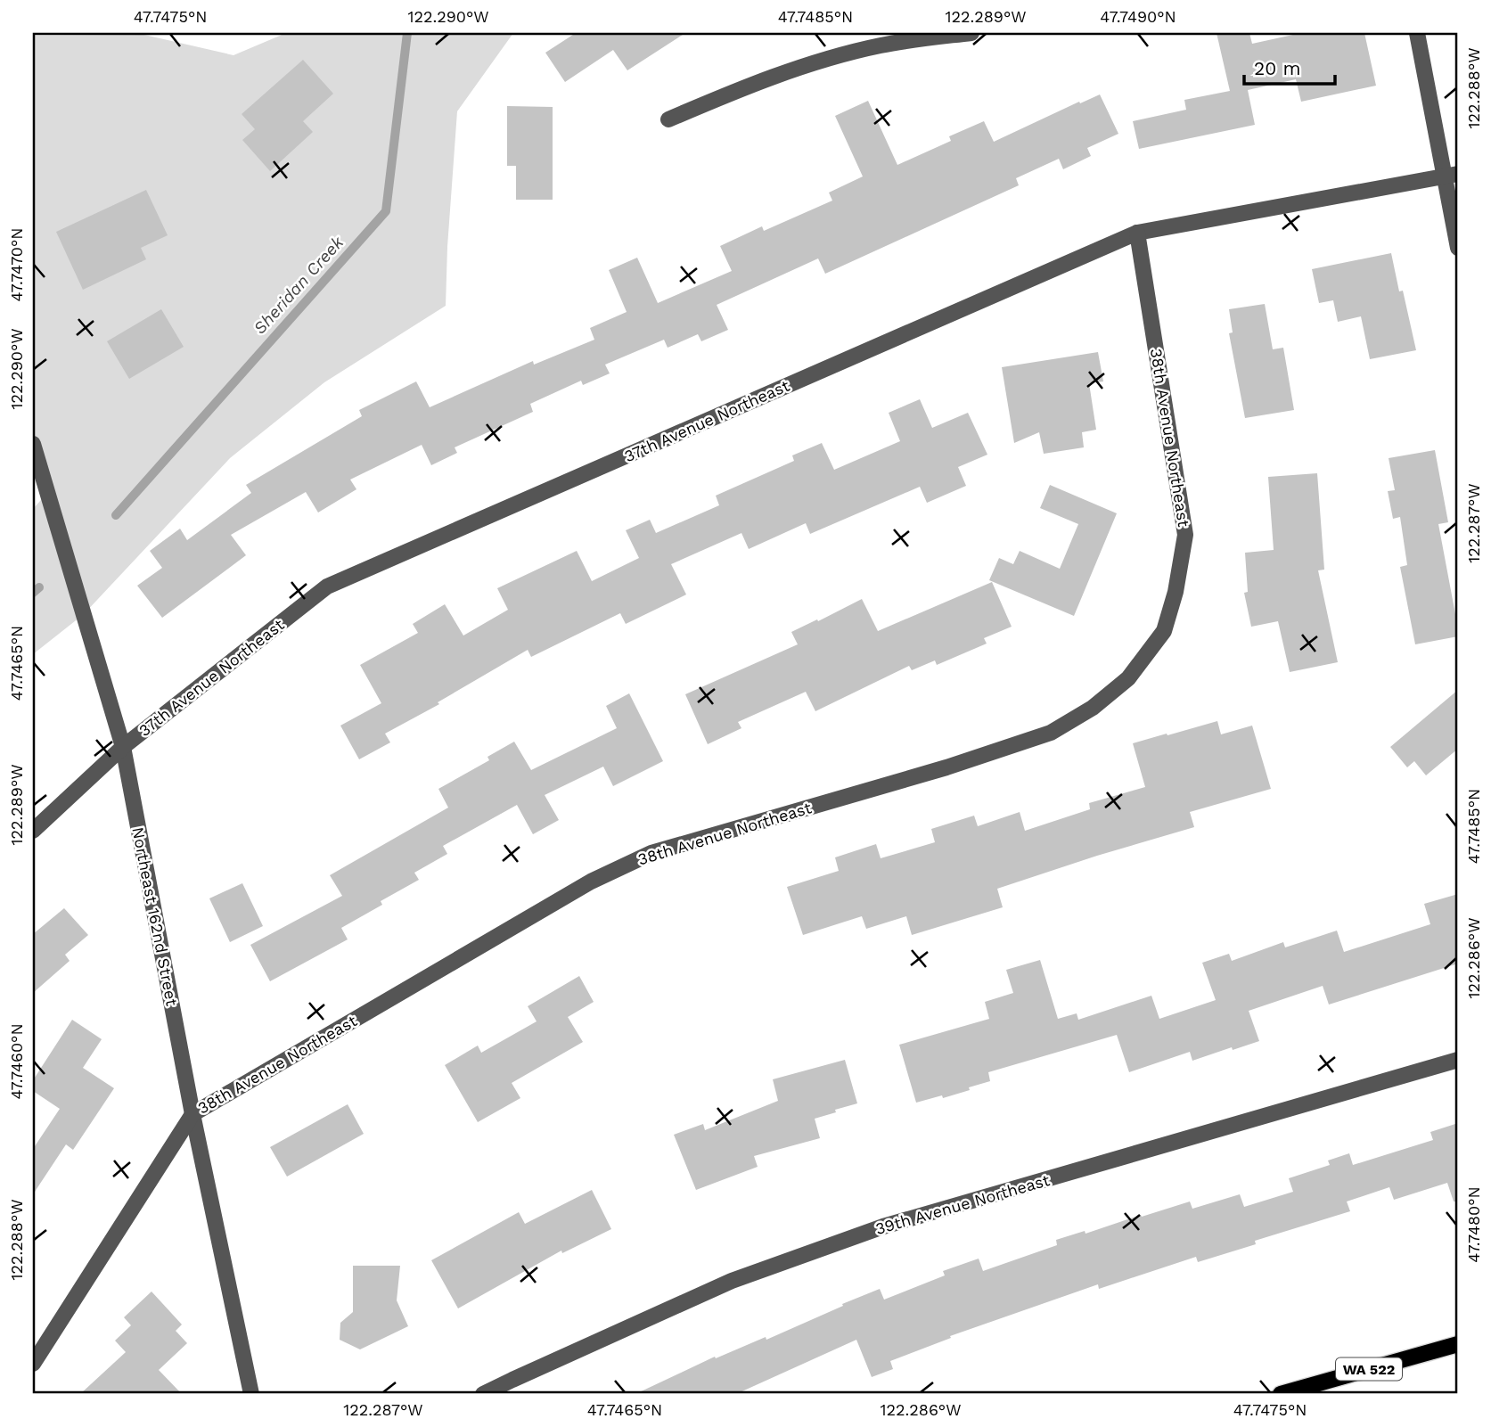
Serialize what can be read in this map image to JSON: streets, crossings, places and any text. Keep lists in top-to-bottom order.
{
  "streets": {
    "main road": ["WA 522"],
    "street": [
      "37th Avenue Northeast",
      "38th Avenue Northeast",
      "Northeast 162nd Street",
      "39th Avenue Northeast"
    ]
  },
  "crossings": [
    ["37th Avenue Northeast", "38th Avenue Northeast"],
    ["37th Avenue Northeast", "Northeast 162nd Street"],
    ["38th Avenue Northeast", "Northeast 162nd Street"]
  ],
  "water": ["Sheridan Creek"],
  "scale_bar": "20 m",
  "coordinates": [
    "47.7475°N",
    "122.290°W",
    "47.7485°N",
    "122.289°W",
    "47.7490°N",
    "122.288°W",
    "47.7470°N",
    "122.287°W",
    "47.7465°N",
    "122.286°W",
    "47.7460°N",
    "47.7480°N"
  ]
}
